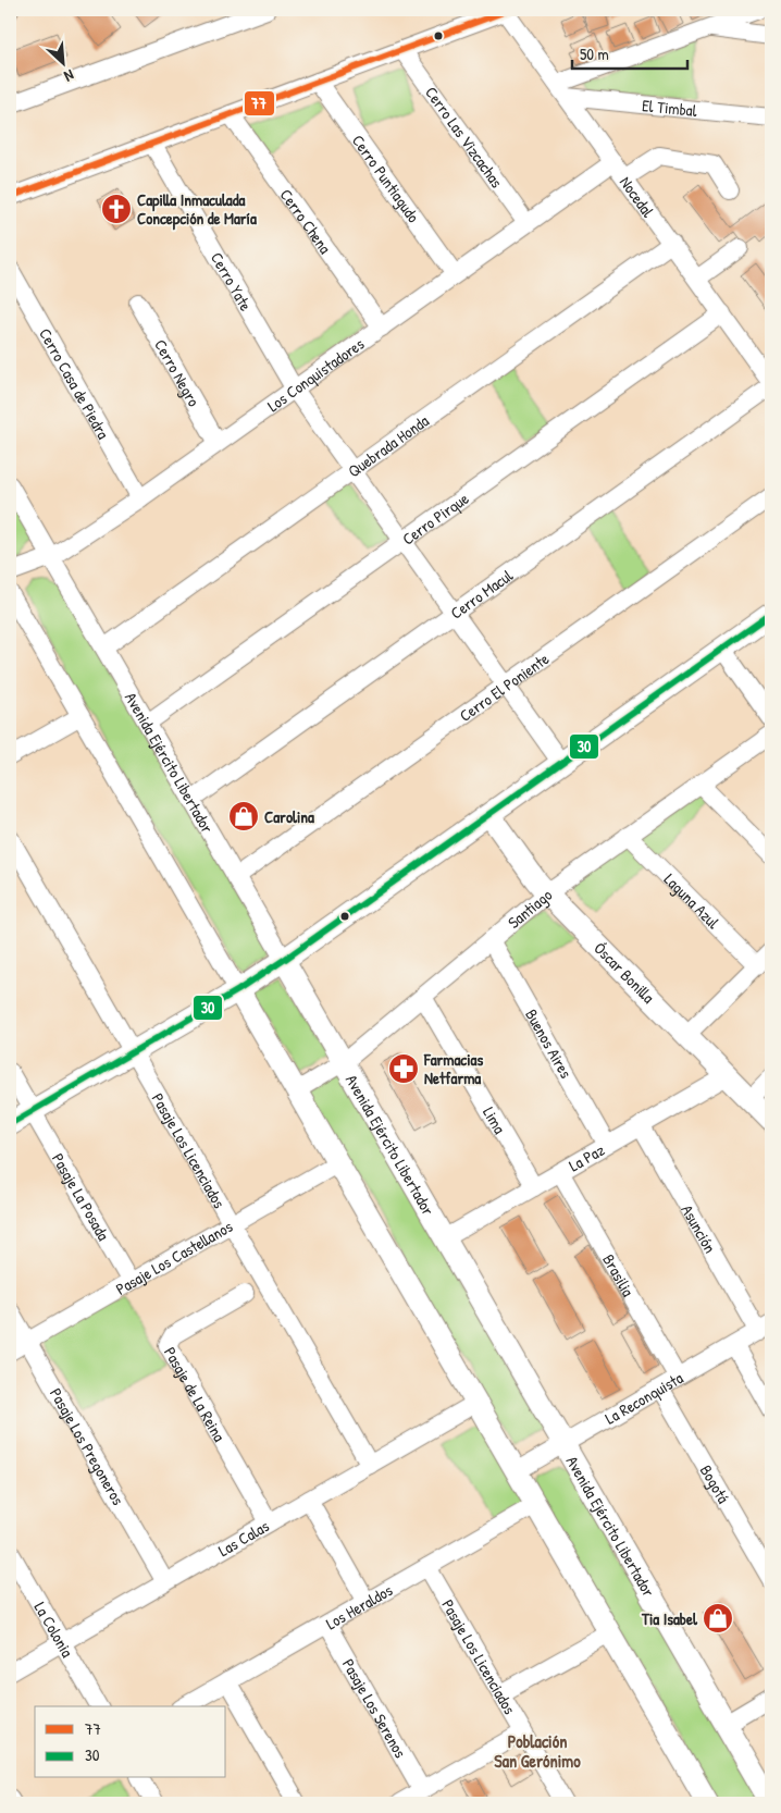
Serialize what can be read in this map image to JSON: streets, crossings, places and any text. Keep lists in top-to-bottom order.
{
  "streets": {
    "street": [
      "El Timbal",
      "Cerro Las Vizcachas",
      "Cerro Puntiagudo",
      "Nocedal",
      "Cerro Chena",
      "Cerro Yate",
      "Cerro Negro",
      "Los Conquistadores",
      "Cerro Casa de Piedra",
      "Quebrada Honda",
      "Cerro Pirque",
      "Cerro Macul",
      "Cerro El Poniente",
      "Avenida Ejército Libertador",
      "Laguna Azul",
      "Santiago",
      "Óscar Bonilla",
      "Buenos Aires",
      "Lima",
      "Pasaje Los Licenciados",
      "La Paz",
      "Pasaje La Posada",
      "Asunción",
      "Pasaje Los Castellanos",
      "Brasilia",
      "Pasaje de La Reina",
      "La Reconquista",
      "Pasaje Los Pregoneros",
      "Bogotá",
      "Las Calas",
      "Los Heraldos",
      "La Colonia",
      "Pasaje Los Serenos"
    ]
  },
  "crossings": [
    ["El Timbal", "Nocedal"],
    ["Cerro Las Vizcachas", "Los Conquistadores"],
    ["Cerro Puntiagudo", "Los Conquistadores"],
    ["Nocedal", "Los Conquistadores"],
    ["Nocedal", "Quebrada Honda"],
    ["Nocedal", "Cerro Pirque"],
    ["Cerro Chena", "Los Conquistadores"],
    ["Cerro Yate", "Los Conquistadores"],
    ["Cerro Yate", "Quebrada Honda"],
    ["Cerro Yate", "Cerro Pirque"],
    ["Cerro Yate", "Cerro Macul"],
    ["Cerro Yate", "Cerro El Poniente"],
    ["Cerro Negro", "Los Conquistadores"],
    ["Los Conquistadores", "Cerro Casa de Piedra"],
    ["Los Conquistadores", "Avenida Ejército Libertador"],
    ["Quebrada Honda", "Avenida Ejército Libertador"],
    ["Cerro Pirque", "Avenida Ejército Libertador"],
    ["Cerro Macul", "Avenida Ejército Libertador"],
    ["Cerro El Poniente", "Avenida Ejército Libertador"],
    ["Avenida Ejército Libertador", "Santiago"],
    ["Avenida Ejército Libertador", "La Paz"],
    ["Avenida Ejército Libertador", "La Reconquista"],
    ["Laguna Azul", "Santiago"],
    ["Santiago", "Óscar Bonilla"],
    ["Santiago", "Buenos Aires"],
    ["Santiago", "Lima"],
    ["Óscar Bonilla", "La Paz"],
    ["Buenos Aires", "La Paz"],
    ["Lima", "La Paz"],
    ["Pasaje Los Licenciados", "Pasaje Los Castellanos"],
    ["Pasaje Los Licenciados", "Las Calas"],
    ["Pasaje Los Licenciados", "Los Heraldos"],
    ["La Paz", "Asunción"],
    ["La Paz", "Brasilia"],
    ["Pasaje La Posada", "Pasaje Los Castellanos"],
    ["Asunción", "La Reconquista"],
    ["Pasaje Los Castellanos", "Pasaje Los Pregoneros"],
    ["Brasilia", "La Reconquista"],
    ["Pasaje de La Reina", "Las Calas"],
    ["La Reconquista", "Bogotá"],
    ["Pasaje Los Pregoneros", "Las Calas"],
    ["Las Calas", "La Colonia"],
    ["Los Heraldos", "Pasaje Los Serenos"]
  ],
  "districts": ["Población San Gerónimo"],
  "places": {
    "church": ["Capilla Inmaculada Concepción de María"],
    "shop": ["Carolina", "Tia Isabel"],
    "pharmacy": ["Farmacias Netfarma"]
  },
  "lines": ["transit line 77", "transit line 30"],
  "legend": ["77", "30"],
  "scale_bar": "50 m",
  "north": "bottom right"
}
